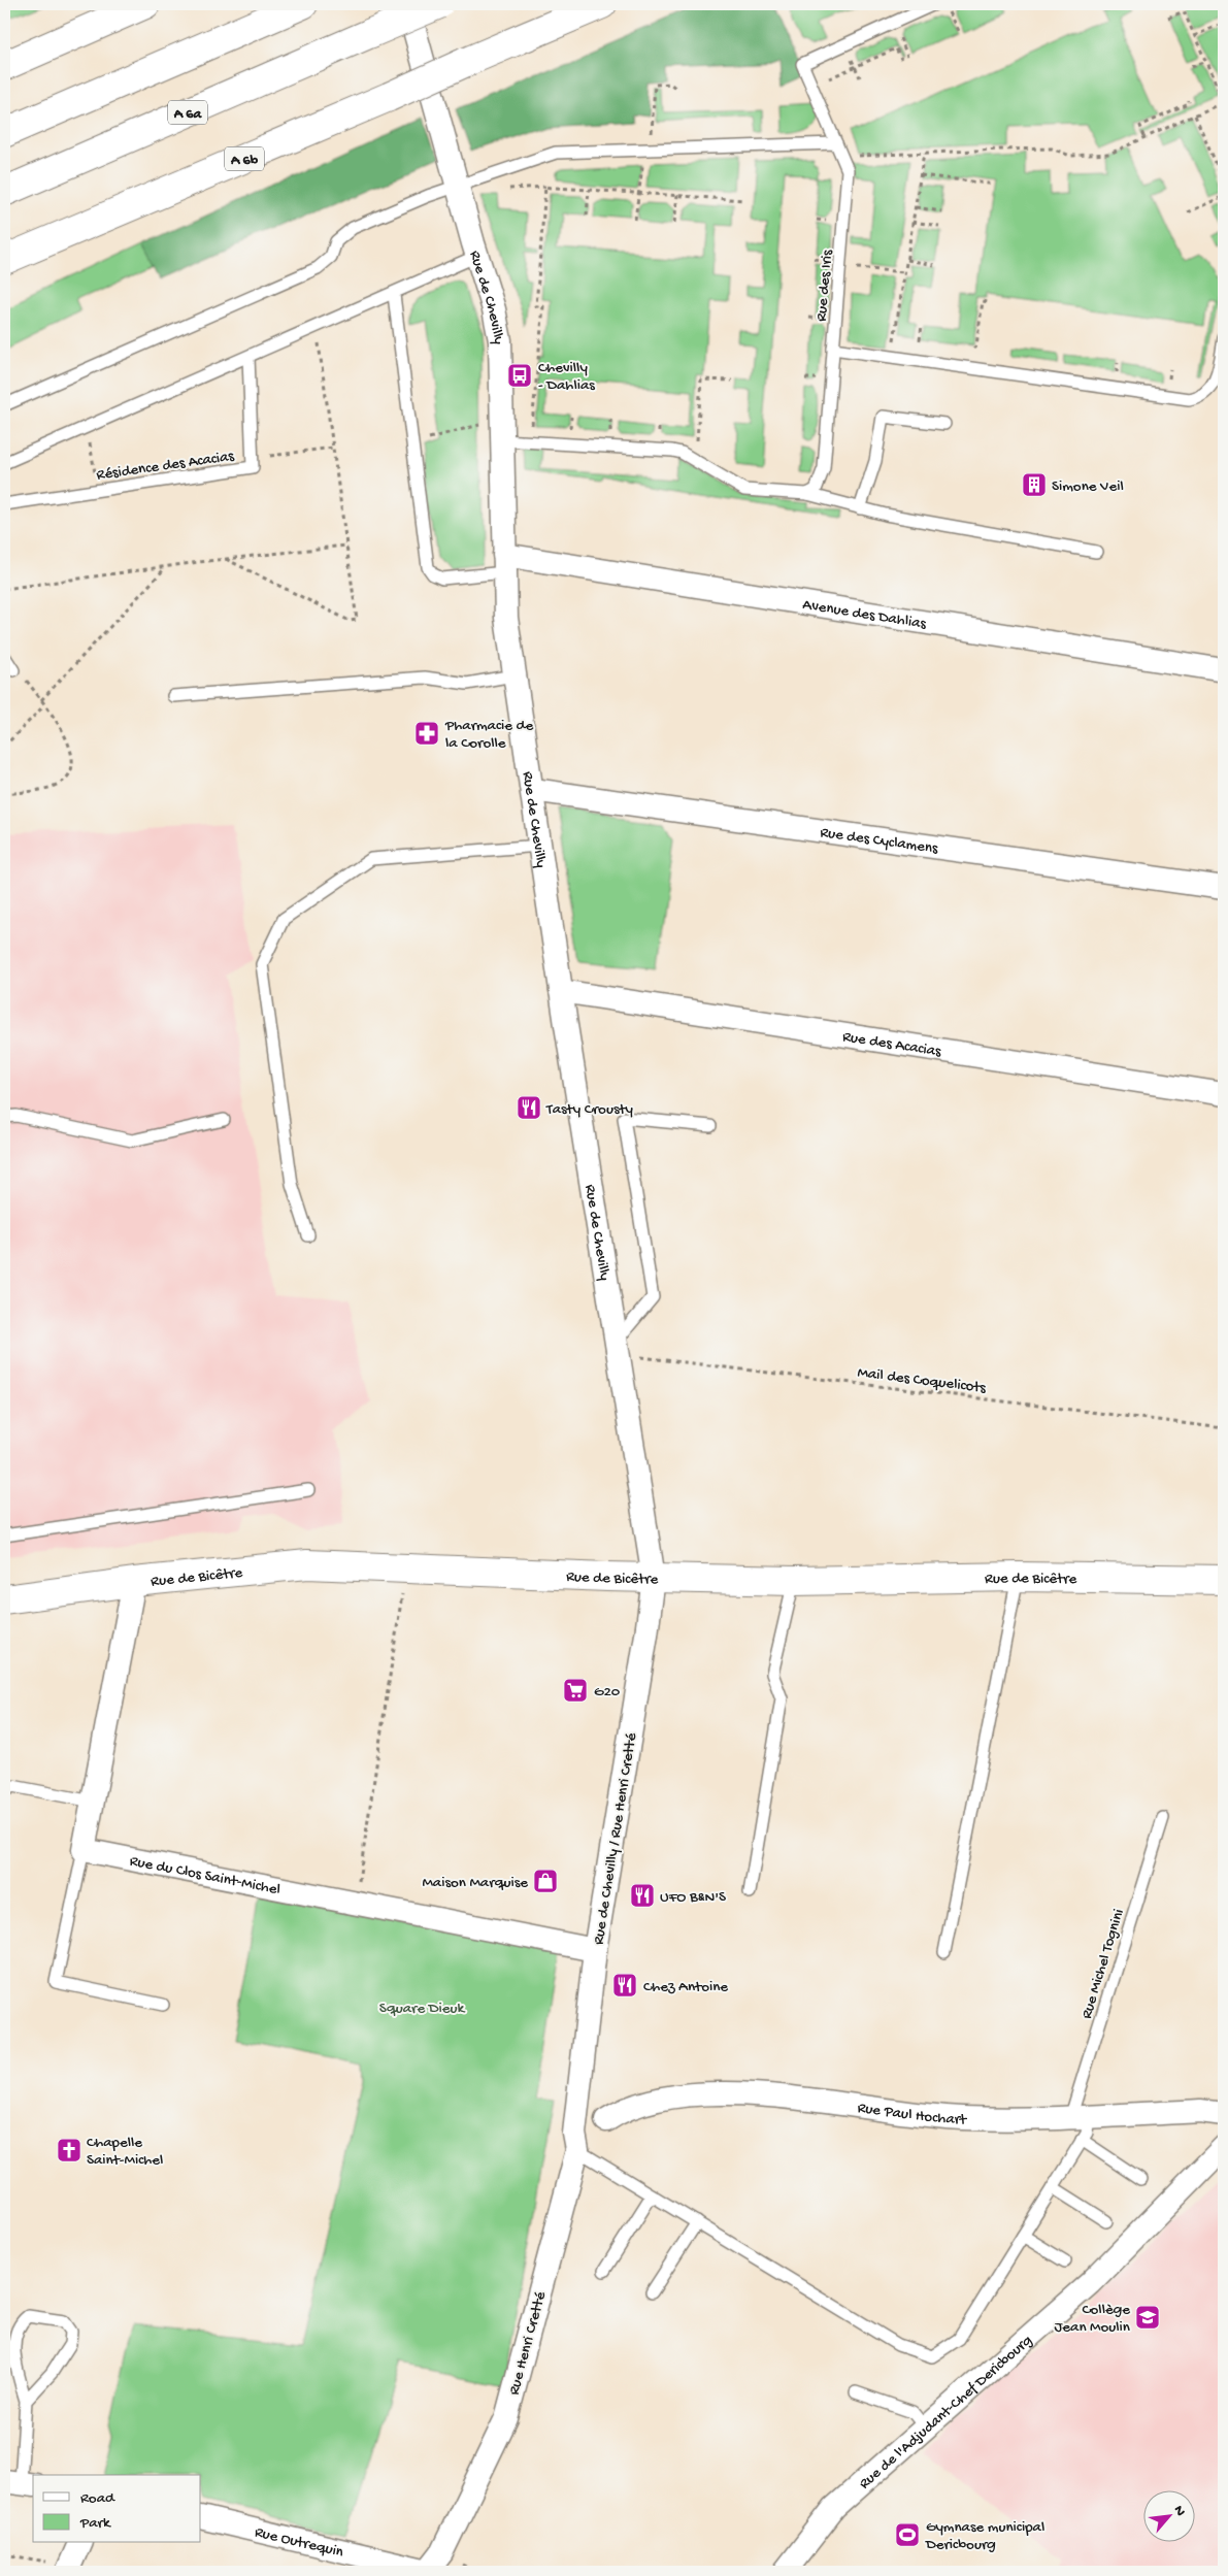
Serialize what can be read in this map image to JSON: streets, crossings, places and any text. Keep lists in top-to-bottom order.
{
  "streets": {
    "main road": ["A 6a", "A 6b", "Rue de Bicêtre"],
    "street": [
      "Rue de Chevilly",
      "Avenue des Dahlias",
      "Rue des Cyclamens",
      "Rue des Acacias",
      "Rue de Chevilly / Rue Henri Cretté",
      "Rue du Clos Saint-Michel",
      "Rue Paul Hochart",
      "Rue Henri Cretté",
      "Rue de l'Adjudant-Chef Dericbourg",
      "Rue Outrequin"
    ],
    "lane": ["Rue des Iris", "Résidence des Acacias", "Rue Michel Tognini"],
    "path": ["Mail des Coquelicots"]
  },
  "crossings": [
    ["Rue de Chevilly", "Avenue des Dahlias"],
    ["Rue de Chevilly", "Rue des Cyclamens"],
    ["Rue de Chevilly", "Rue des Acacias"],
    ["Rue de Chevilly", "Mail des Coquelicots"],
    ["Rue de Chevilly", "Rue de Bicêtre"],
    ["Rue de Chevilly", "Rue de Chevilly / Rue Henri Cretté"],
    ["Rue de Bicêtre", "Rue de Chevilly / Rue Henri Cretté"],
    ["Rue de Chevilly / Rue Henri Cretté", "Rue du Clos Saint-Michel"],
    ["Rue de Chevilly / Rue Henri Cretté", "Rue Henri Cretté"],
    ["Rue Michel Tognini", "Rue Paul Hochart"],
    ["Rue Henri Cretté", "Rue Outrequin"]
  ],
  "parks": ["Square Dieuk"],
  "places": {
    "bus stop": ["Chevilly - Dahlias"],
    "building": ["Simone Veil"],
    "pharmacy": ["Pharmacie de la Corolle"],
    "restaurant": ["Tasty Crousty", "UFO B&N'S", "Chez Antoine"],
    "supermarket": ["G20"],
    "shop": ["Maison Marquise"],
    "church": ["Chapelle Saint-Michel"],
    "school or university": ["Collège Jean Moulin"],
    "sports": ["Gymnase municipal Dericbourg"]
  },
  "legend": ["Road", "Park"],
  "north": "top right"
}
